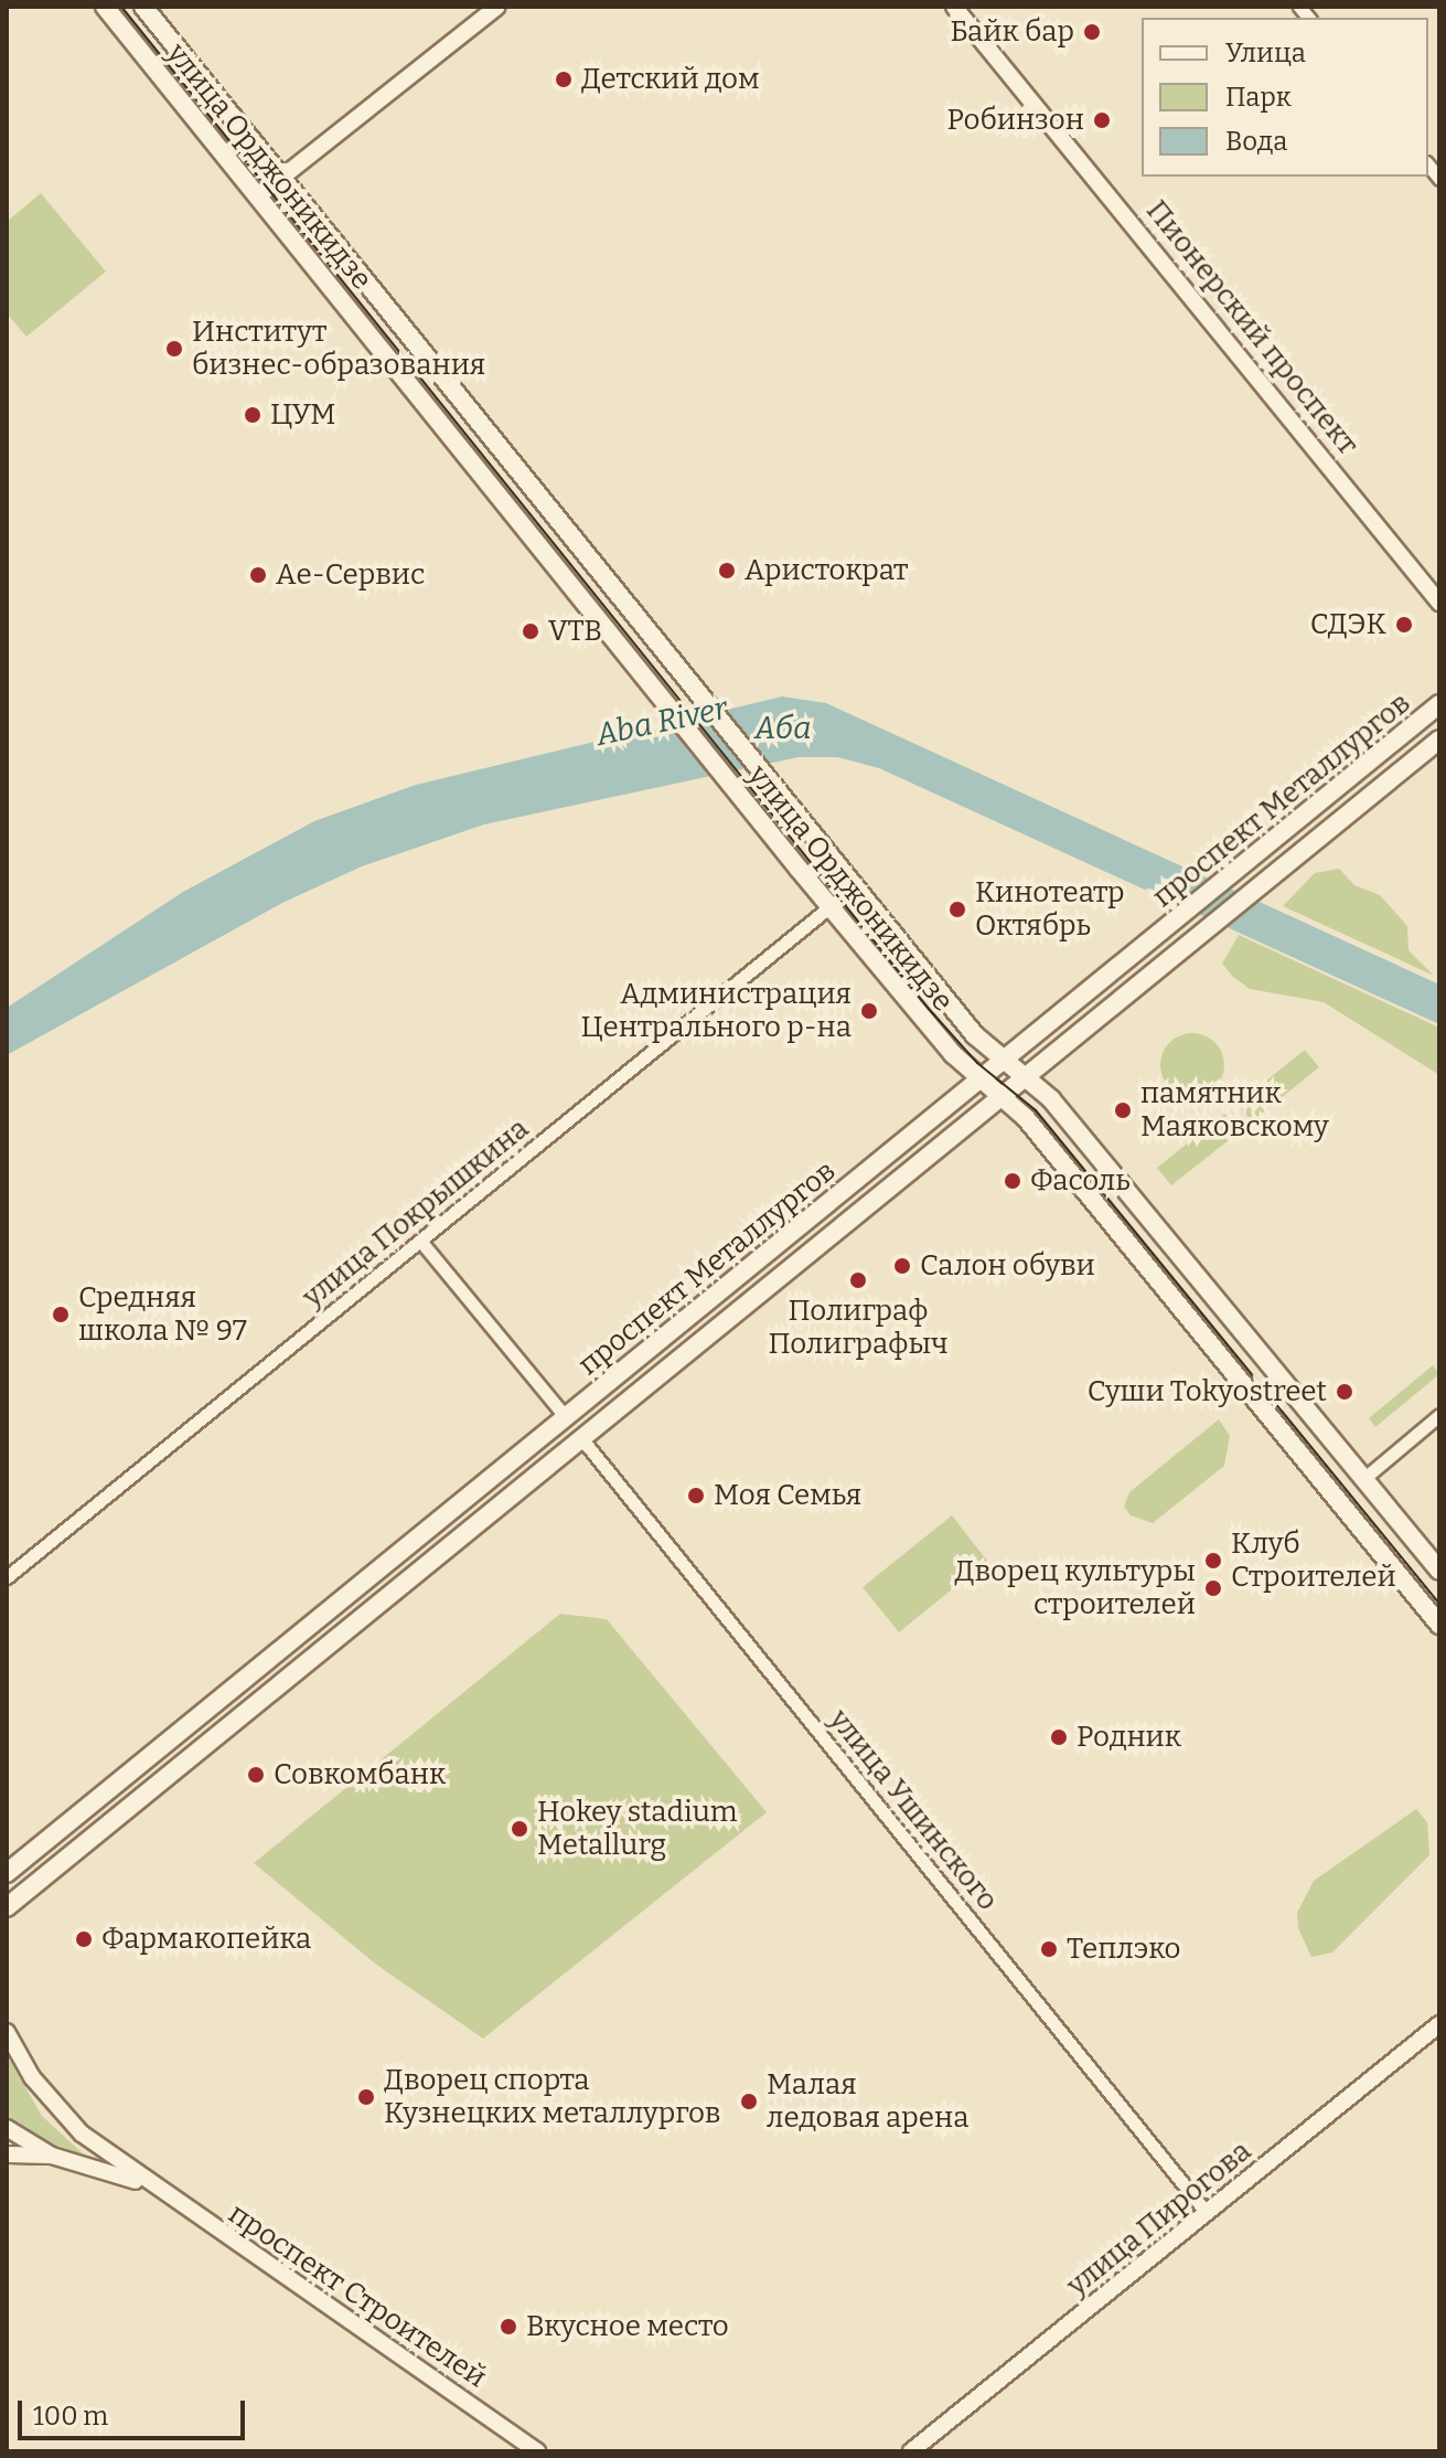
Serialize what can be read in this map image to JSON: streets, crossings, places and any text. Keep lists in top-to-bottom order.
{
  "streets": {
    "main road": ["улица Орджоникидзе", "проспект Металлургов"],
    "street": [
      "Пионерский проспект",
      "улица Покрышкина",
      "улица Ушинского",
      "улица Пирогова",
      "проспект Строителей"
    ]
  },
  "crossings": [
    ["улица Орджоникидзе", "проспект Металлургов"],
    ["улица Орджоникидзе", "улица Покрышкина"],
    ["проспект Металлургов", "улица Ушинского"],
    ["улица Ушинского", "улица Пирогова"]
  ],
  "water": ["Aba River", "Аба"],
  "places": [
    "Байк бар",
    "Детский дом",
    "Робинзон",
    "Институт бизнес-образования",
    "ЦУМ",
    "Аристократ",
    "Аe-Сервис",
    "СДЭК",
    "VTB",
    "Кинотеатр Октябрь",
    "Администрация Центрального р-на",
    "памятник Маяковскому",
    "Фасоль",
    "Салон обуви",
    "Полиграф Полиграфыч",
    "Средняя школа № 97",
    "Суши Tokyostreet",
    "Моя Семья",
    "Клуб Строителей",
    "Дворец культуры строителей",
    "Родник",
    "Совкомбанк",
    "Hokey stadium Metallurg",
    "Фармакопейка",
    "Теплэко",
    "Дворец спорта Кузнецких металлургов",
    "Малая ледовая арена",
    "Вкусное место"
  ],
  "legend": ["Улица", "Парк", "Вода"],
  "scale_bar": "100 m"
}
